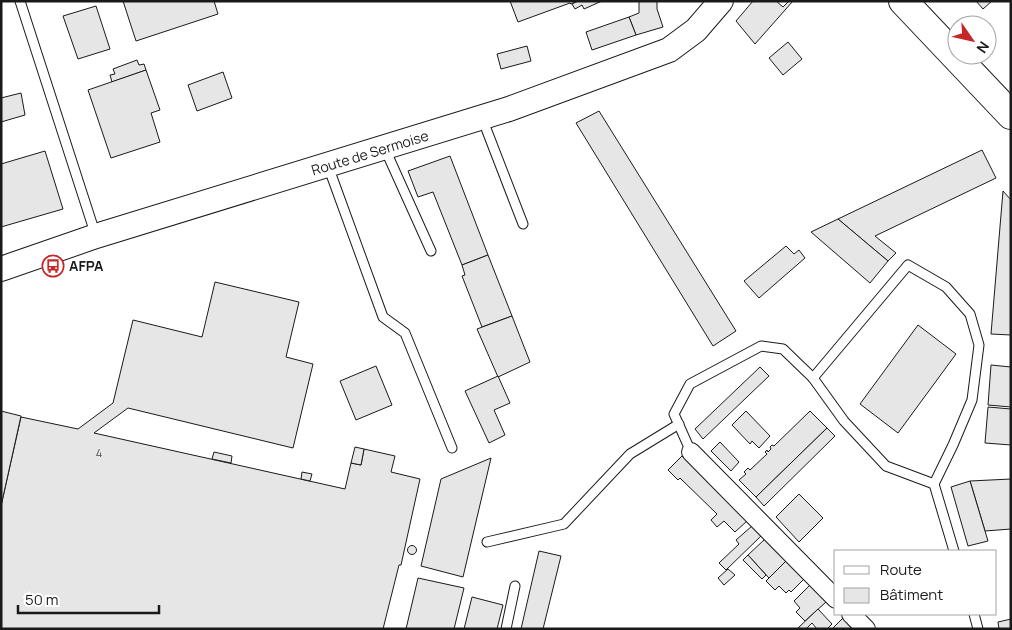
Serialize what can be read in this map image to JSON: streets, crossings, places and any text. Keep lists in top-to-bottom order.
{
  "streets": {
    "main road": ["Route de Sermoise"]
  },
  "places": {
    "bus stop": ["AFPA"]
  },
  "house_numbers": ["4"],
  "legend": ["Route", "Bâtiment"],
  "scale_bar": "50 m",
  "north": "bottom right"
}
